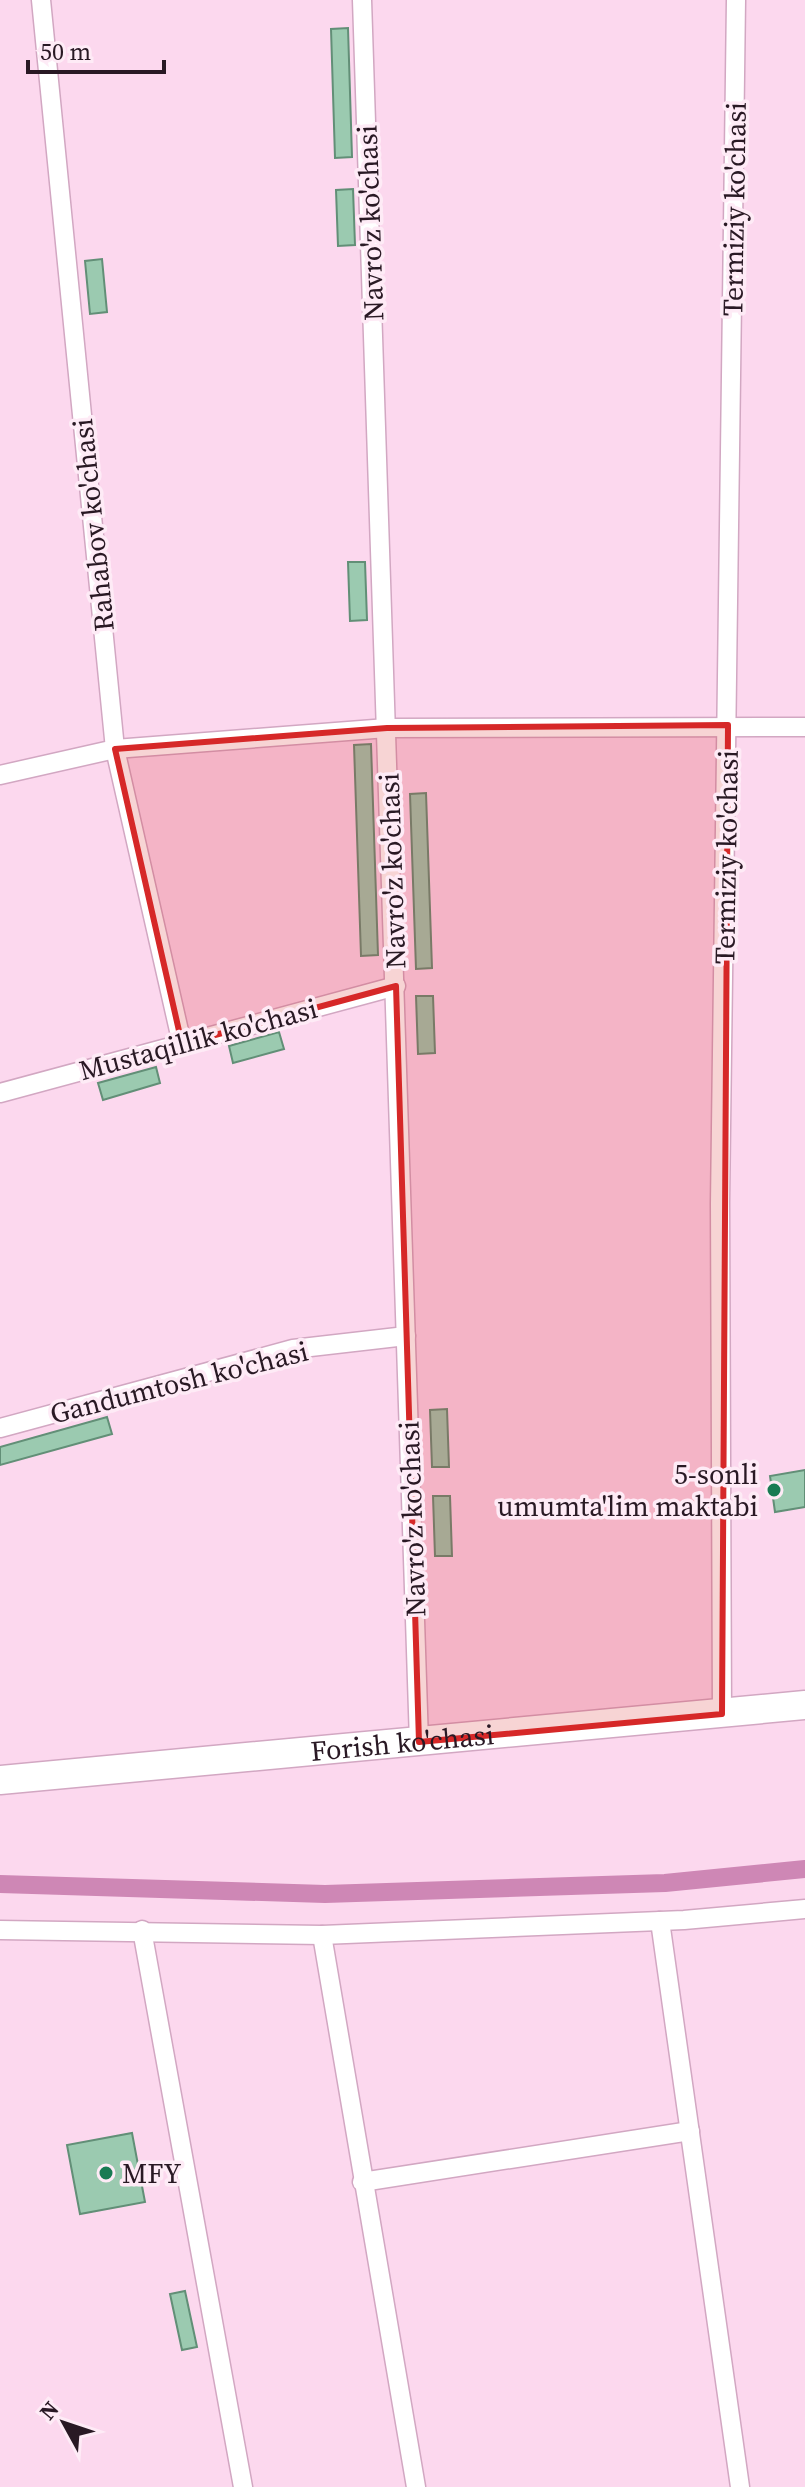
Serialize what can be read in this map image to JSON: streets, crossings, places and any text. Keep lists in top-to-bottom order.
{
  "streets": {
    "main road": ["Forish ko'chasi"],
    "street": [
      "Termiziy ko'chasi",
      "Navro'z ko'chasi",
      "Rahabov ko'chasi",
      "Mustaqillik ko'chasi",
      "Gandumtosh ko'chasi"
    ]
  },
  "crossings": [
    ["Termiziy ko'chasi", "Forish ko'chasi"],
    ["Navro'z ko'chasi", "Mustaqillik ko'chasi"],
    ["Navro'z ko'chasi", "Gandumtosh ko'chasi"],
    ["Navro'z ko'chasi", "Forish ko'chasi"],
    ["Rahabov ko'chasi", "Mustaqillik ko'chasi"]
  ],
  "places": ["5-sonli umumta'lim maktabi", "MFY"],
  "scale_bar": "50 m",
  "north": "top left"
}
